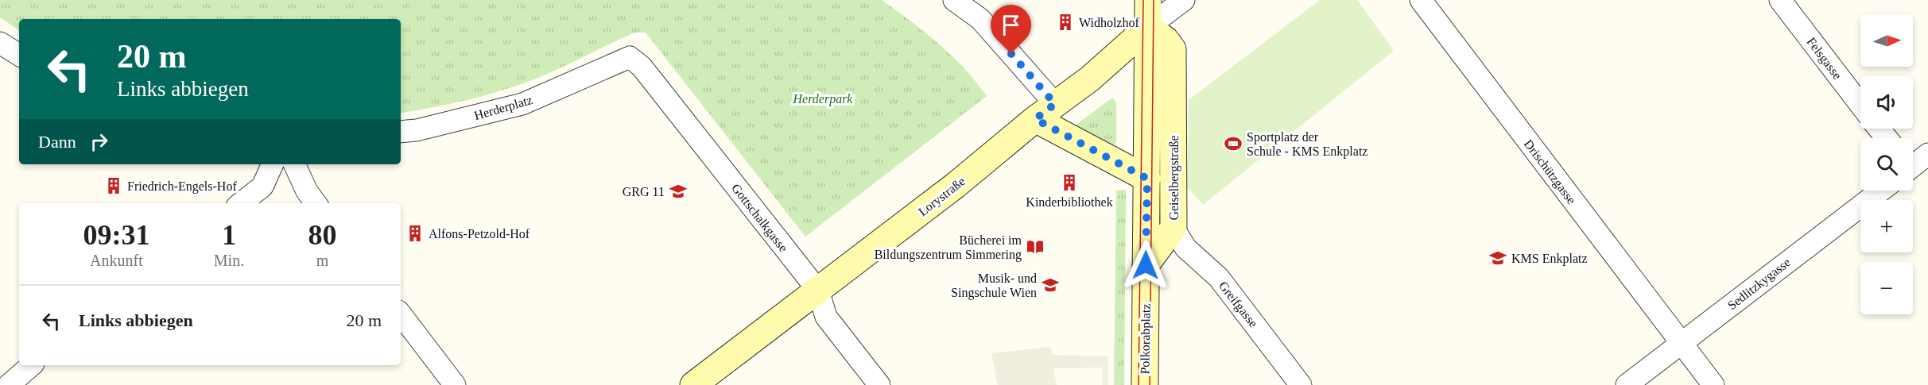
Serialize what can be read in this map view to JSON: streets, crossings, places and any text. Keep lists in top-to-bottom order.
{
  "streets": {
    "street": [
      "Felsgasse",
      "Herderplatz",
      "Drischützgasse",
      "Geiselbergstraße",
      "Lorystraße",
      "Gottschalkgasse",
      "Sedlitzkygasse",
      "Greifgasse",
      "Polkorabplatz"
    ]
  },
  "crossings": [
    ["Herderplatz", "Gottschalkgasse"],
    ["Drischützgasse", "Sedlitzkygasse"],
    ["Geiselbergstraße", "Lorystraße"],
    ["Geiselbergstraße", "Greifgasse"],
    ["Geiselbergstraße", "Polkorabplatz"],
    ["Lorystraße", "Gottschalkgasse"]
  ],
  "parks": ["Herderpark"],
  "places": {
    "building": [
      "Widholzhof",
      "Kinderbibliothek",
      "Friedrich-Engels-Hof",
      "Alfons-Petzold-Hof"
    ],
    "sports": ["Sportplatz der Schule - KMS Enkplatz"],
    "school or university": ["GRG 11", "KMS Enkplatz", "Musik- und Singschule Wien"],
    "library": ["Bücherei im Bildungszentrum Simmering"]
  },
  "north": "right",
  "page": {
    "map_buttons": ["+", "−"],
    "turn": ["20 m", "Links abbiegen"],
    "then": "Dann",
    "eta": [
      "09:31",
      "Ankunft",
      "1",
      "Min.",
      "80",
      "m"
    ],
    "list": [
      {
        "name": "Links abbiegen",
        "value": "20 m"
      }
    ]
  }
}
